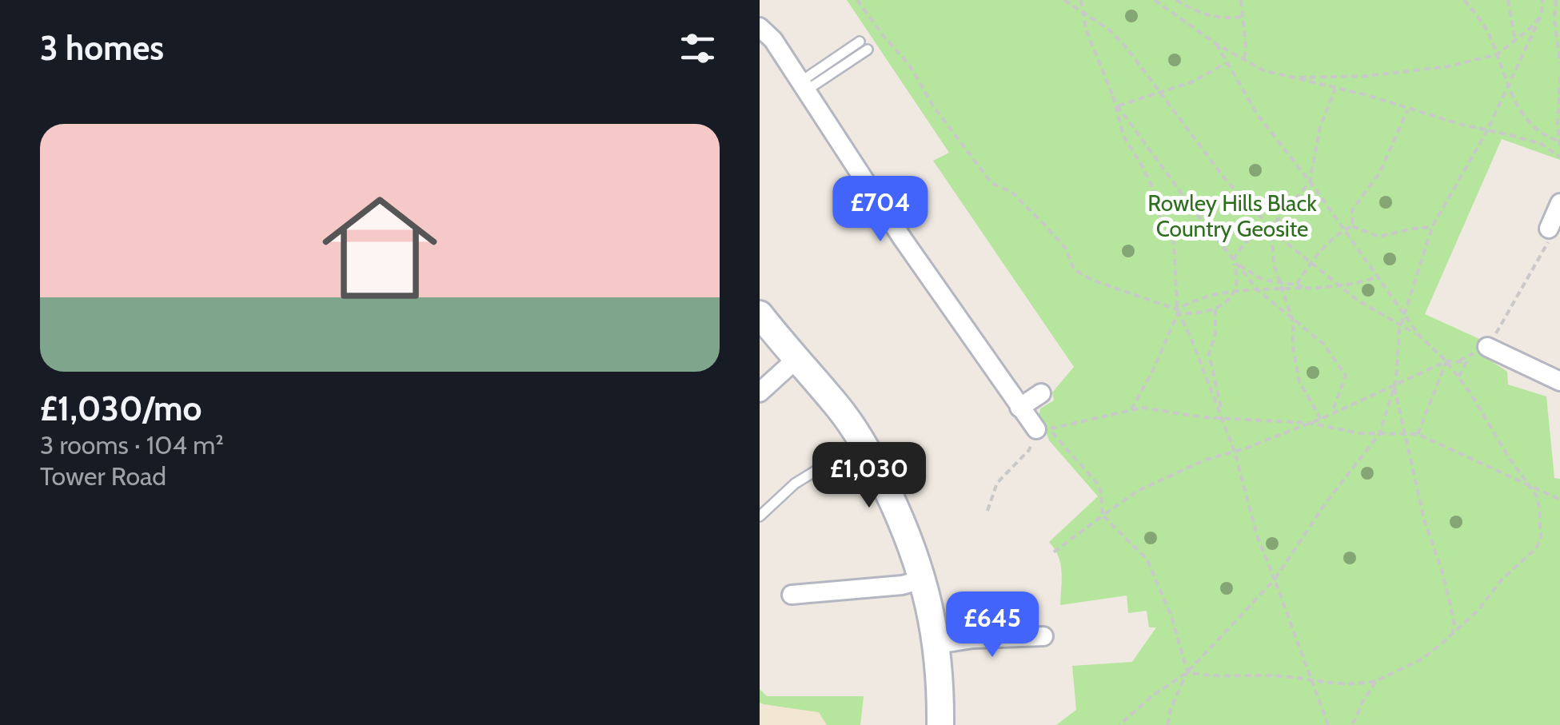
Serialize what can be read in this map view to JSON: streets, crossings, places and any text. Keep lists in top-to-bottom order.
{
  "parks": ["Rowley Hills Black Country Geosite"],
  "page": {
    "heading": "3 homes",
    "list": [
      {
        "name": "£1,030/mo",
        "note": "3 rooms · 104 m² · Tower Road"
      }
    ],
    "price": ["£704", "£1,030", "£645"]
  }
}
